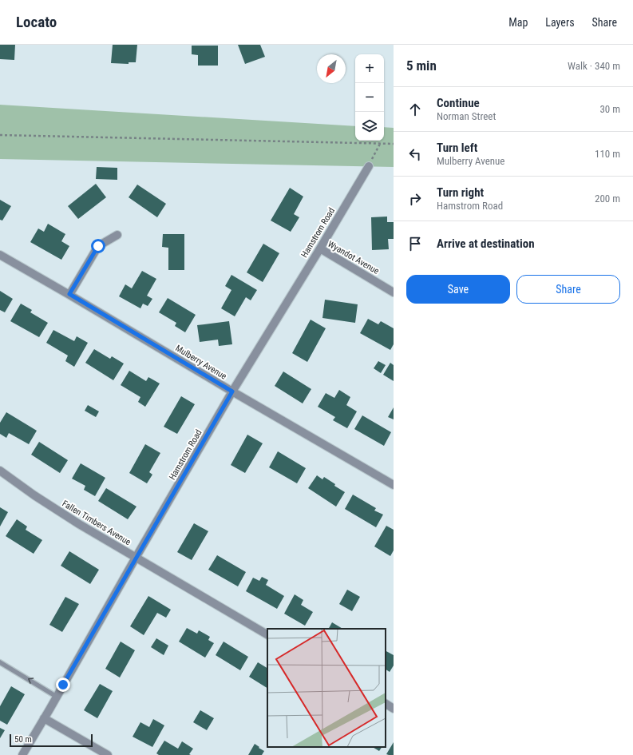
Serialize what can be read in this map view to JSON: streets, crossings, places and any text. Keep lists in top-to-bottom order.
{
  "streets": {
    "street": [
      "Hamstrom Road",
      "Wyandot Avenue",
      "Mulberry Avenue",
      "Fallen Timbers Avenue"
    ]
  },
  "crossings": [
    ["Hamstrom Road", "Wyandot Avenue"],
    ["Hamstrom Road", "Mulberry Avenue"],
    ["Hamstrom Road", "Fallen Timbers Avenue"]
  ],
  "scale_bar": "50 m",
  "north": "bottom left",
  "page": {
    "header": "Locato",
    "nav": ["Map", "Layers", "Share"],
    "heading": ["5 min", "Walk · 340 m"],
    "map_buttons": ["+", "−"],
    "list": [
      ["Continue", "Norman Street", "30 m"],
      ["Turn left", "Mulberry Avenue", "110 m"],
      ["Turn right", "Hamstrom Road", "200 m"],
      "Arrive at destination"
    ],
    "buttons": ["Save", "Share"],
    "scale": "50 m"
  }
}
